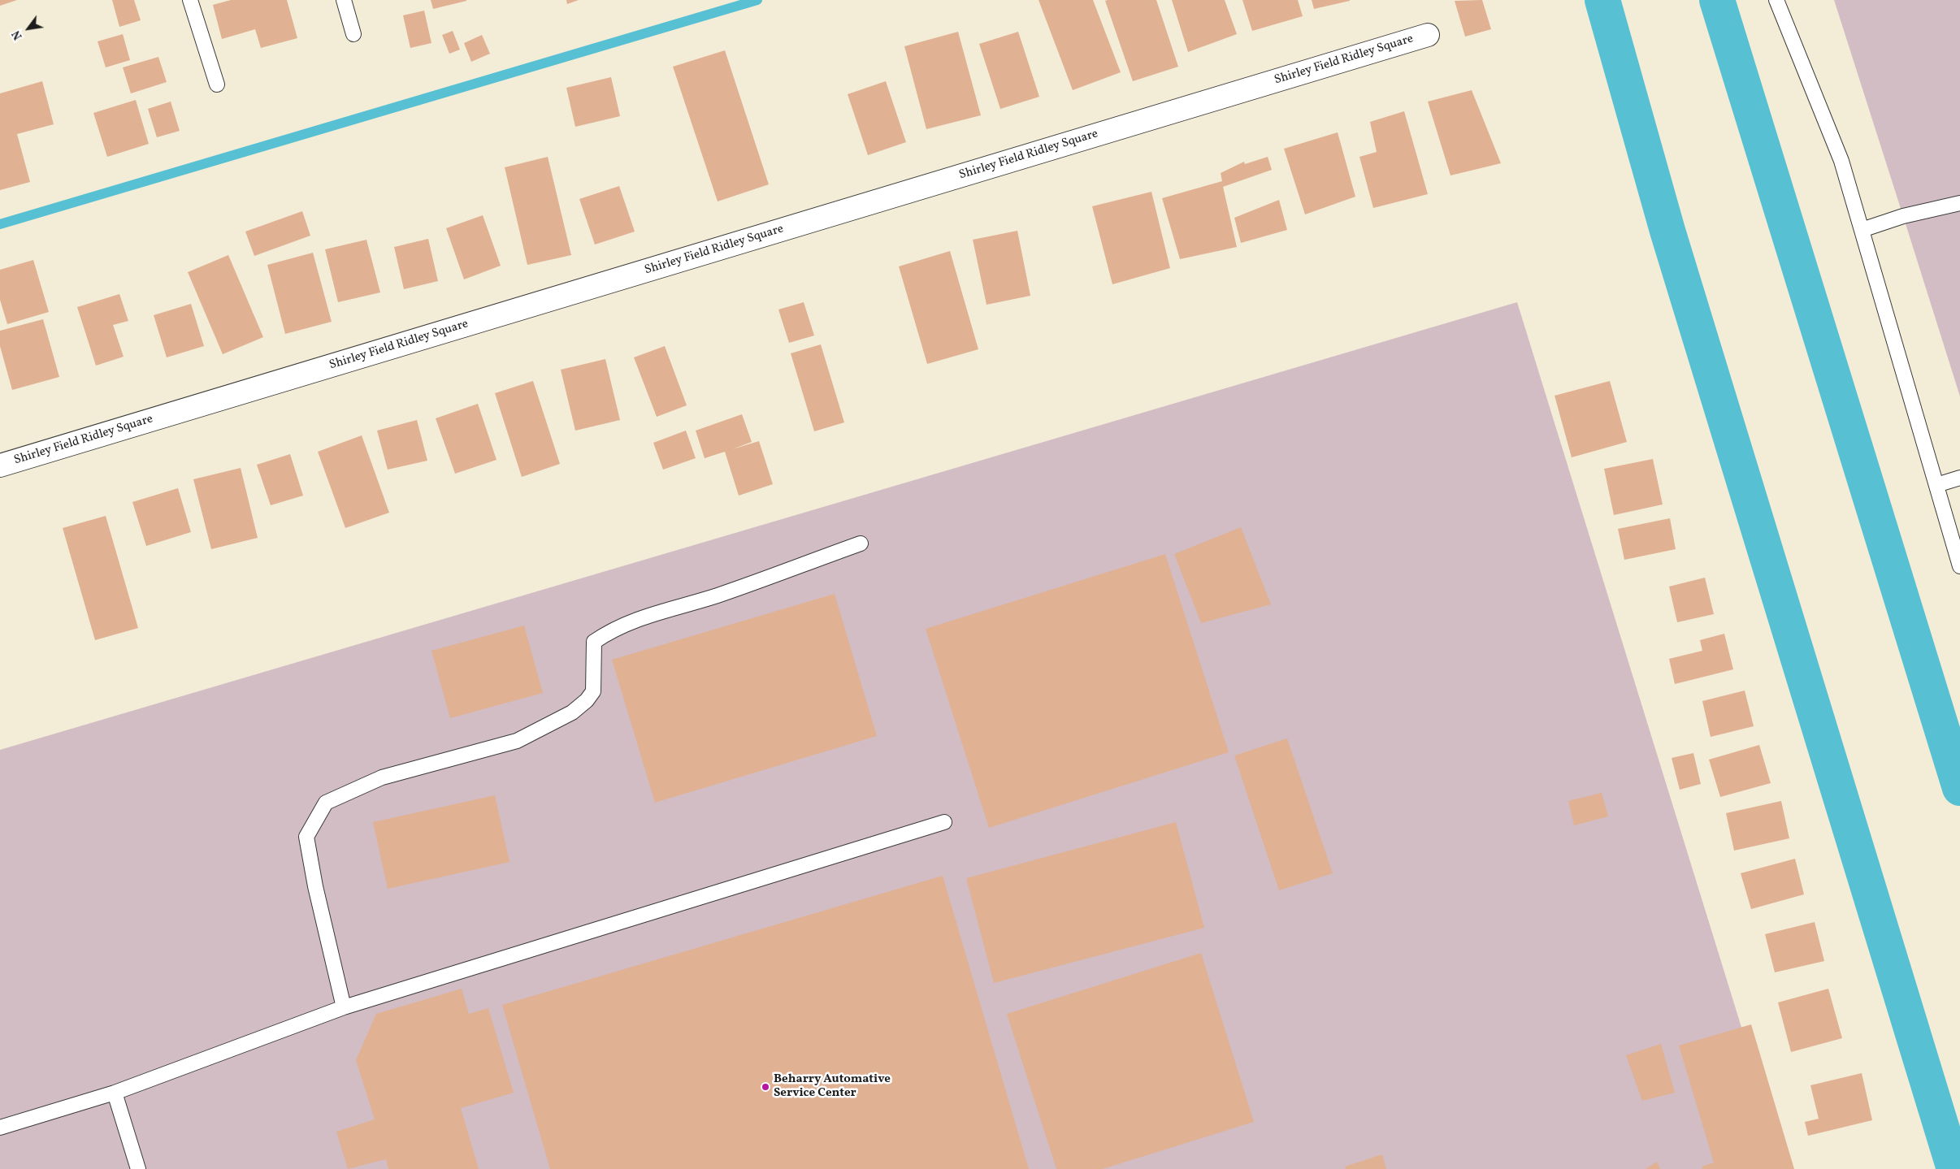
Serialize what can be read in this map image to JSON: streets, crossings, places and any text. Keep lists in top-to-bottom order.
{
  "streets": {
    "street": ["Shirley Field Ridley Square"]
  },
  "places": ["Beharry Automative Service Center"],
  "north": "bottom left"
}
